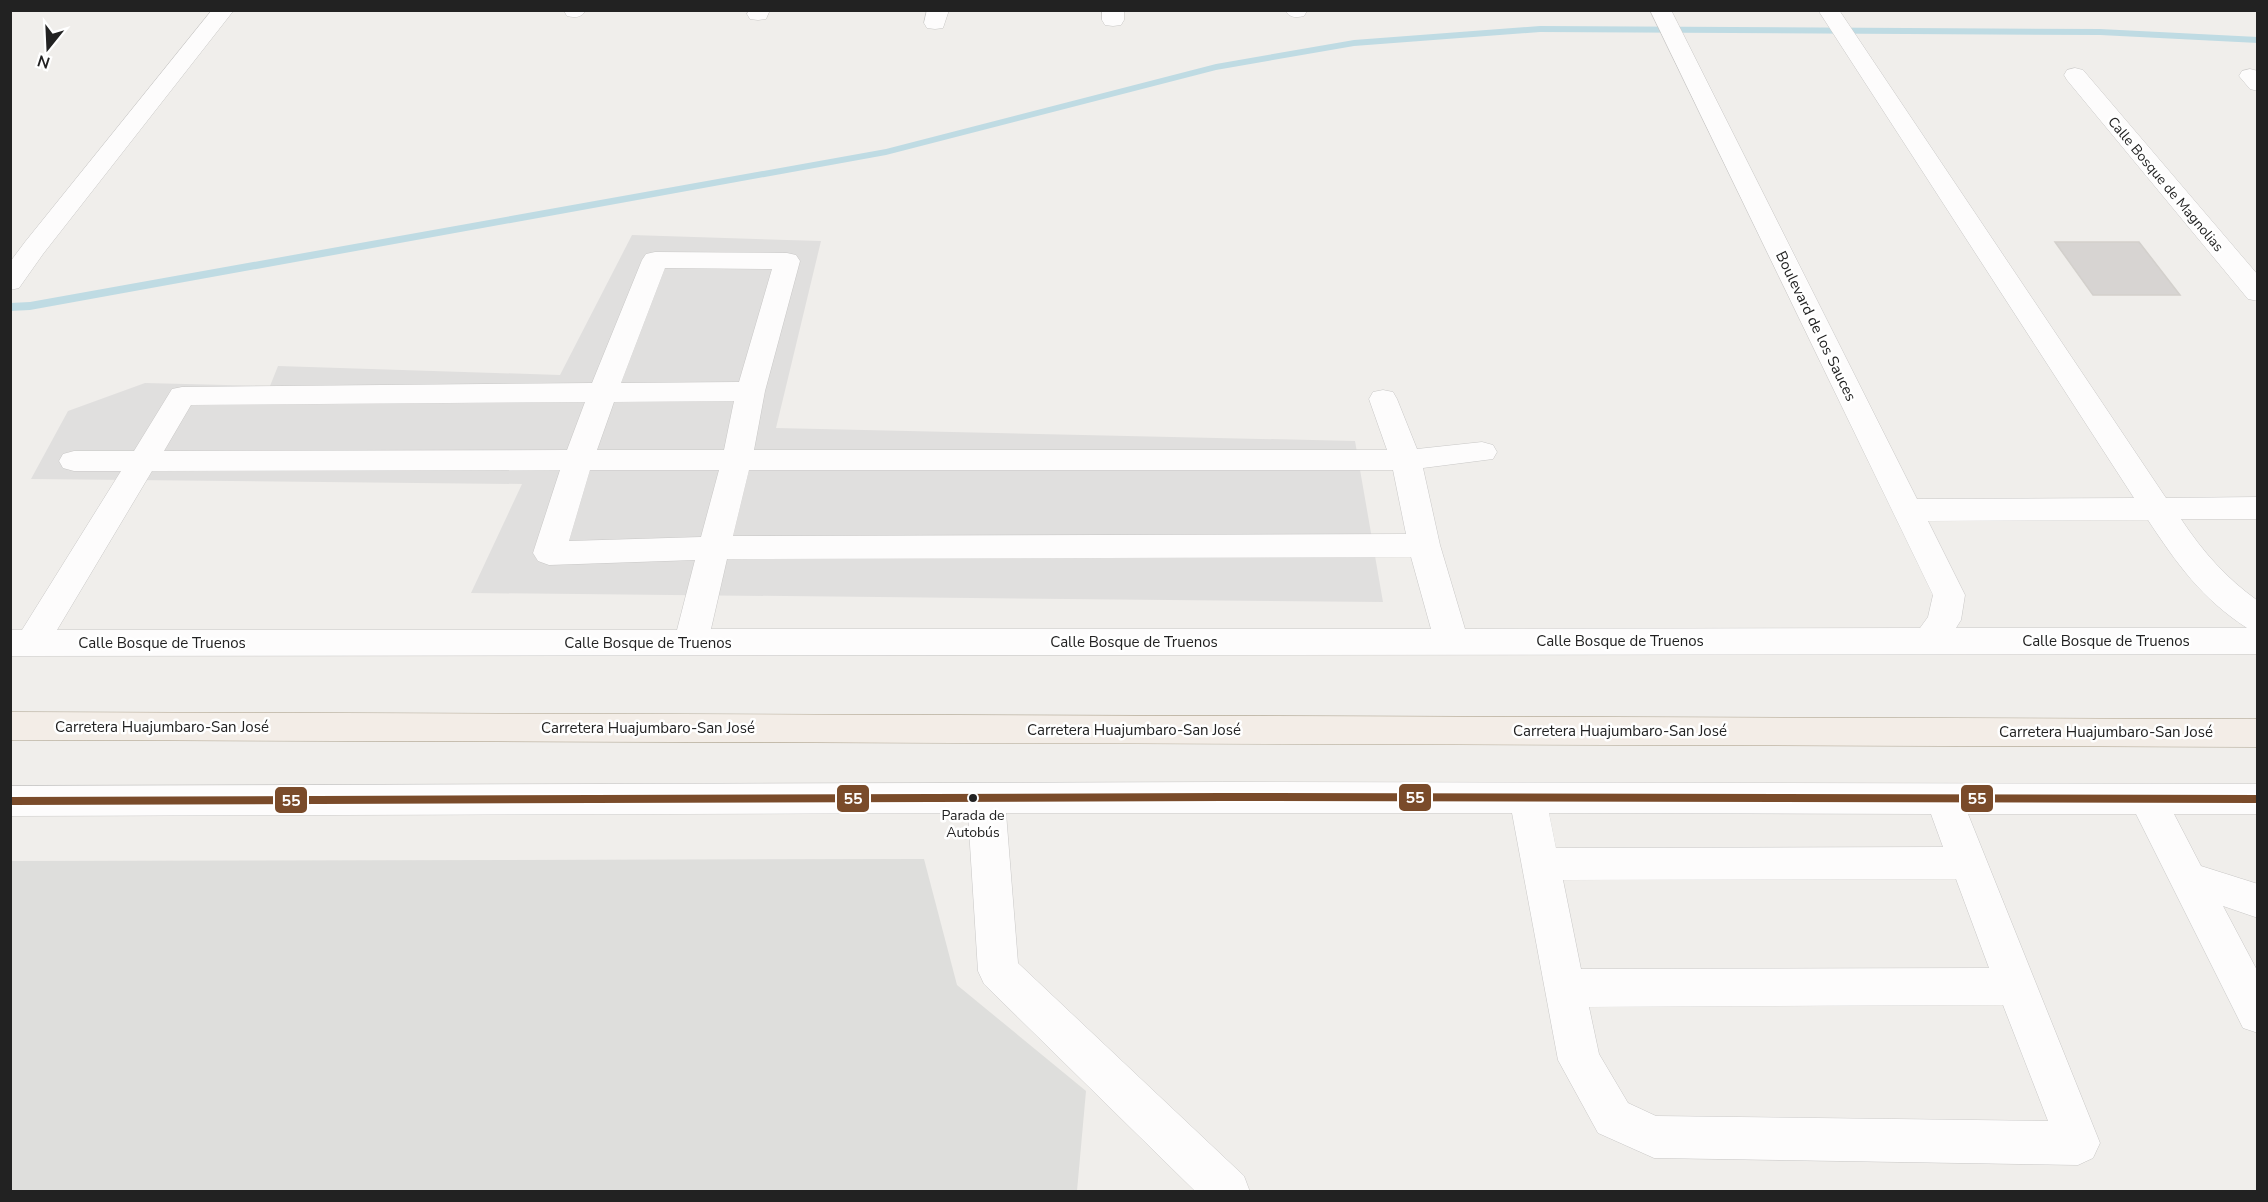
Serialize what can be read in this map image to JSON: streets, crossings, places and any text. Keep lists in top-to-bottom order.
{
  "streets": {
    "main road": ["Carretera Huajumbaro-San José"],
    "street": ["Calle Bosque de Magnolias", "Boulevard de los Sauces", "Calle Bosque de Truenos"]
  },
  "crossings": [
    ["Boulevard de los Sauces", "Calle Bosque de Truenos"]
  ],
  "places": ["Parada de Autobús"],
  "lines": ["transit line 55"],
  "north": "bottom"
}
